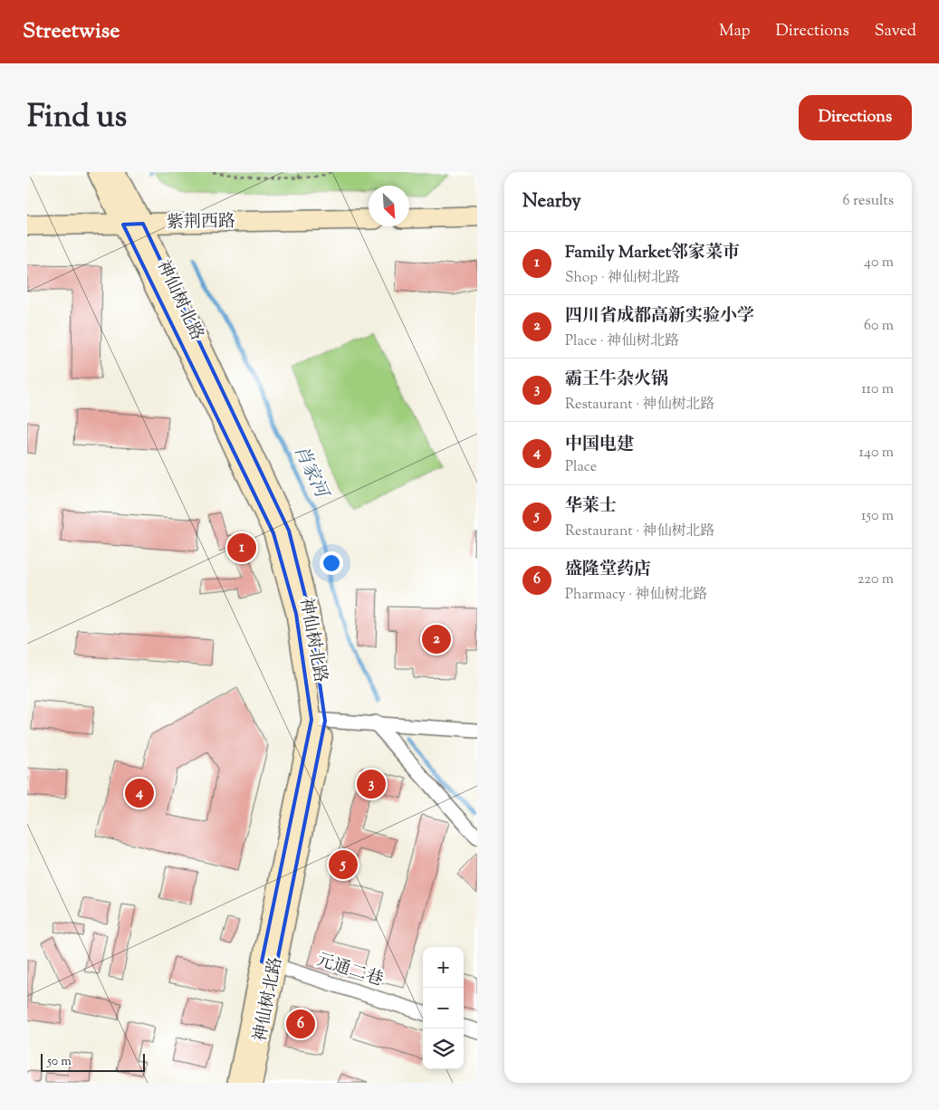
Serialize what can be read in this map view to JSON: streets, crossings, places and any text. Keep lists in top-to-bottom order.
{
  "streets": {
    "main road": ["紫荆西路", "神仙树北路"],
    "street": ["元通二巷"]
  },
  "crossings": [
    ["紫荆西路", "神仙树北路"],
    ["神仙树北路", "元通二巷"]
  ],
  "water": ["肖家河"],
  "scale_bar": "50 m",
  "north": "bottom right",
  "page": {
    "header": "Streetwise",
    "nav": ["Map", "Directions", "Saved"],
    "title": "Find us",
    "buttons": "Directions",
    "heading": ["Nearby", "6 results"],
    "list": [
      {
        "mark": "1",
        "name": "Family Market邻家菜市",
        "note": "Shop · 神仙树北路",
        "value": "40 m"
      },
      {
        "mark": "2",
        "name": "四川省成都高新实验小学",
        "note": "Place · 神仙树北路",
        "value": "60 m"
      },
      {
        "mark": "3",
        "name": "霸王牛杂火锅",
        "note": "Restaurant · 神仙树北路",
        "value": "110 m"
      },
      {
        "mark": "4",
        "name": "中国电建",
        "note": "Place",
        "value": "140 m"
      },
      {
        "mark": "5",
        "name": "华莱士",
        "note": "Restaurant · 神仙树北路",
        "value": "150 m"
      },
      {
        "mark": "6",
        "name": "盛隆堂药店",
        "note": "Pharmacy · 神仙树北路",
        "value": "220 m"
      }
    ],
    "pins": [
      "1",
      "2",
      "3",
      "4",
      "5",
      "6"
    ],
    "map_buttons": ["+", "−"],
    "scale": "50 m"
  }
}
